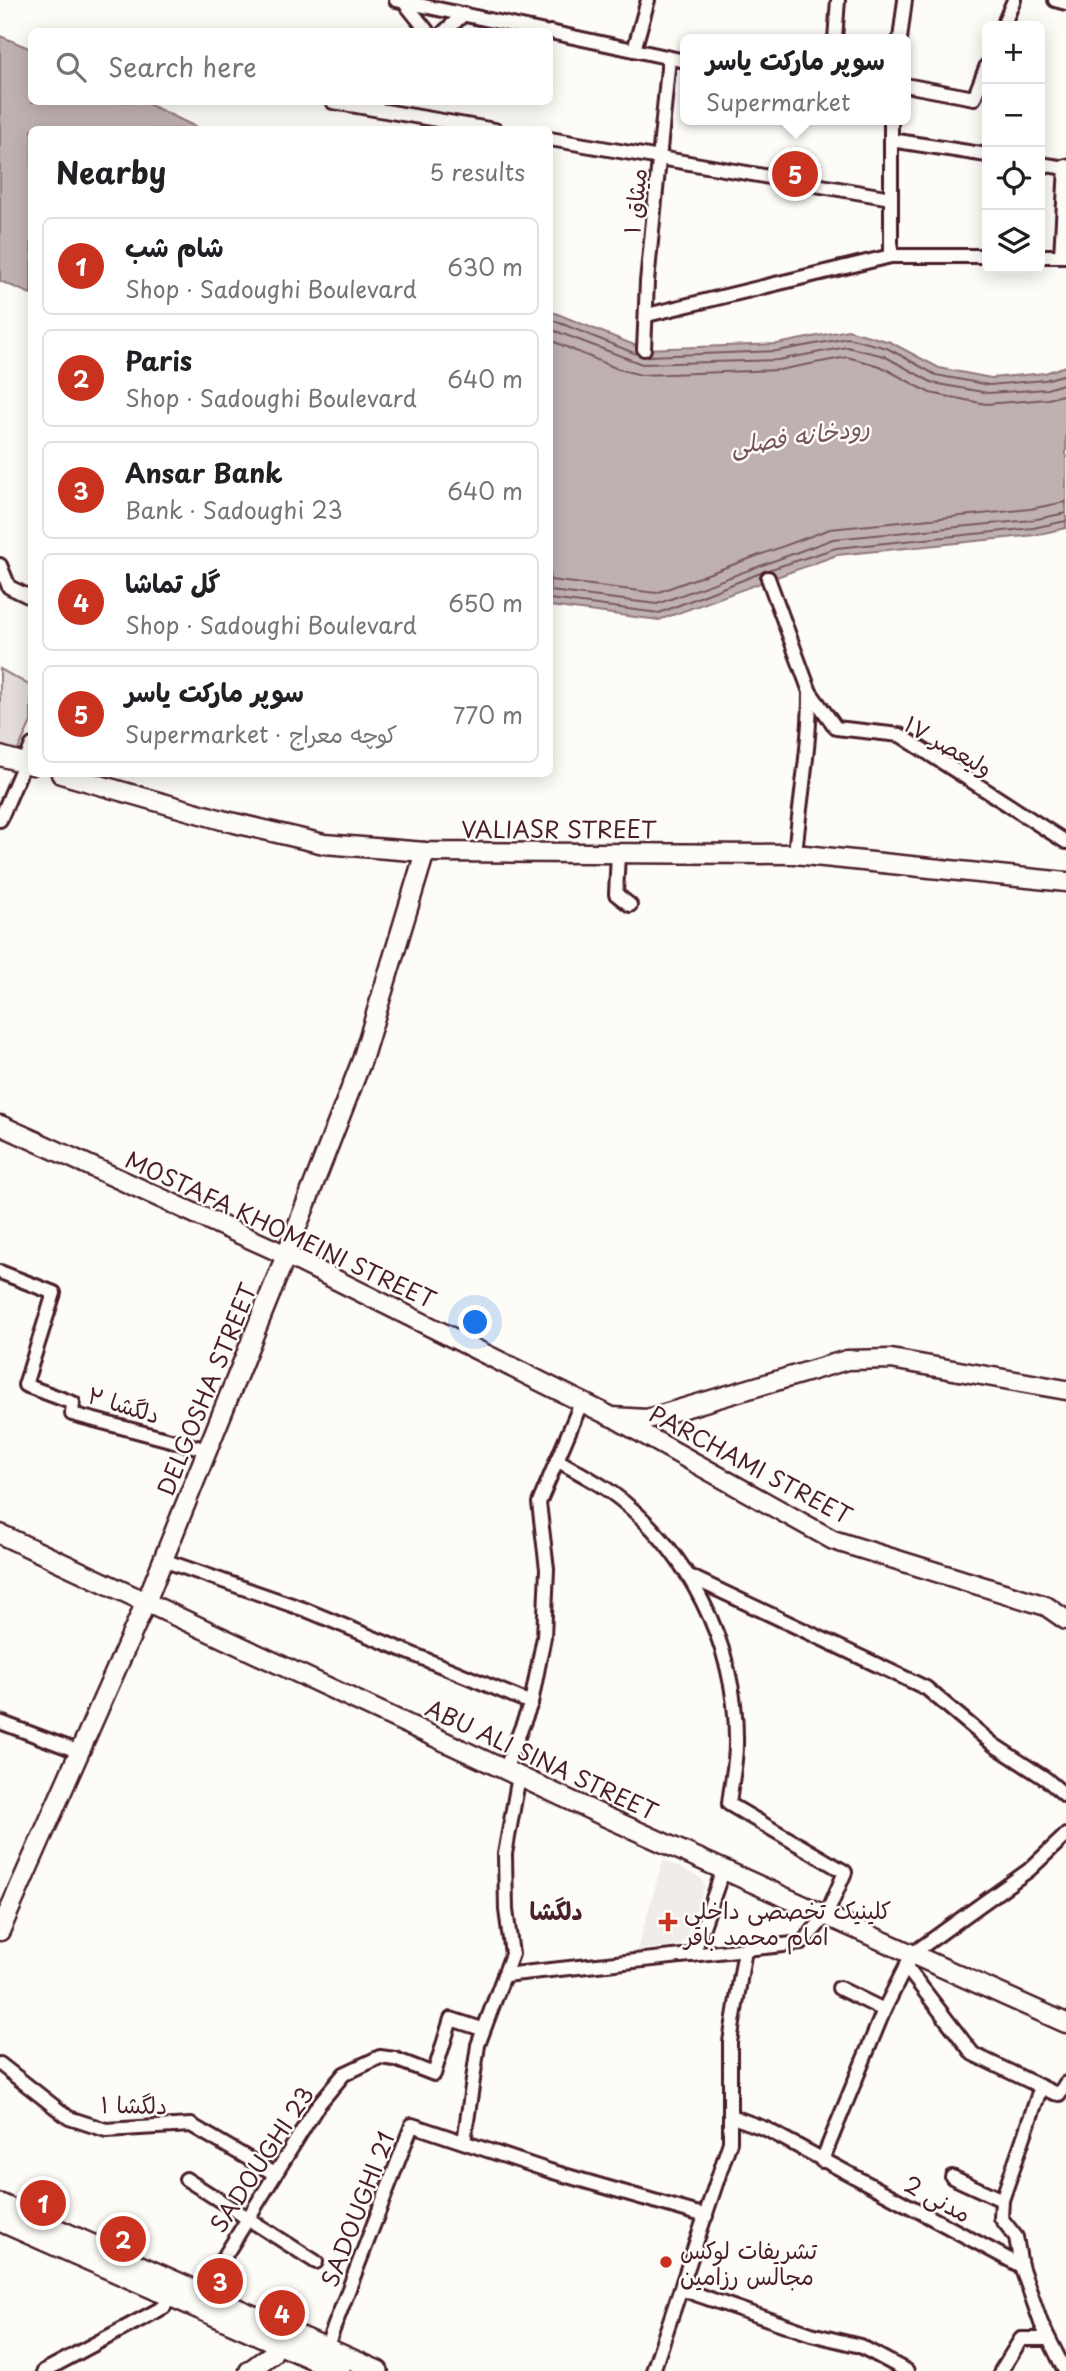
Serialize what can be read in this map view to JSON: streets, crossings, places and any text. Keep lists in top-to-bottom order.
{
  "streets": {
    "street": [
      "میثاق ۱",
      "ولیعصر ۱۷",
      "VALIASR STREET",
      "MOSTAFA KHOMEINI STREET",
      "DELGOSHA STREET",
      "دلگشا ۲",
      "PARCHAMI STREET",
      "ABU ALI SINA STREET",
      "دلگشا ۱",
      "SADOUGHI 23",
      "مدنی 2",
      "SADOUGHI 21"
    ]
  },
  "crossings": [
    ["VALIASR STREET", "DELGOSHA STREET"],
    ["MOSTAFA KHOMEINI STREET", "DELGOSHA STREET"],
    ["MOSTAFA KHOMEINI STREET", "PARCHAMI STREET"],
    ["DELGOSHA STREET", "دلگشا ۲"],
    ["DELGOSHA STREET", "ABU ALI SINA STREET"],
    ["دلگشا ۱", "SADOUGHI 23"]
  ],
  "districts": ["دلگشا"],
  "water": ["رودخانه فصلی"],
  "places": {
    "health": ["کلینیک تخصصی داخلی امام محمد باقر"],
    "other": ["تشریفات لوکس مجالس رزامین"]
  },
  "page": {
    "map_buttons": ["+", "−"],
    "search": "Search here",
    "popup": ["سوپر مارکت یاسر", "Supermarket"],
    "heading": ["Nearby", "5 results"],
    "pins": [
      "5",
      "1",
      "2",
      "3",
      "4"
    ],
    "list": [
      {
        "mark": "1",
        "name": "شام شب",
        "note": "Shop · Sadoughi Boulevard",
        "value": "630 m"
      },
      {
        "mark": "2",
        "name": "Paris",
        "note": "Shop · Sadoughi Boulevard",
        "value": "640 m"
      },
      {
        "mark": "3",
        "name": "Ansar Bank",
        "note": "Bank · Sadoughi 23",
        "value": "640 m"
      },
      {
        "mark": "4",
        "name": "گل تماشا",
        "note": "Shop · Sadoughi Boulevard",
        "value": "650 m"
      },
      {
        "mark": "5",
        "name": "سوپر مارکت یاسر",
        "note": "Supermarket · کوچه معراج",
        "value": "770 m"
      }
    ]
  }
}
